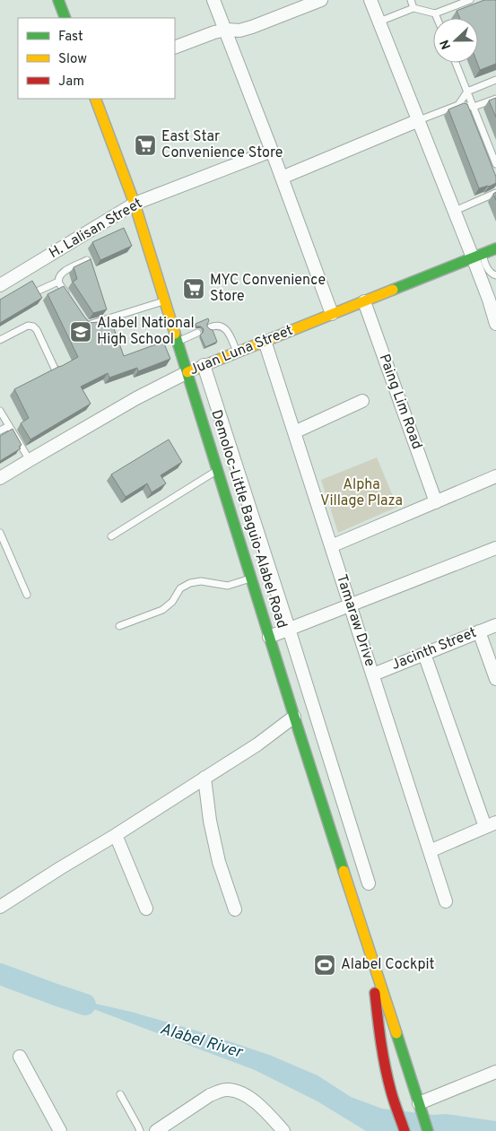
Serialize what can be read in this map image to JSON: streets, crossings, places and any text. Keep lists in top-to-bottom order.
{
  "streets": {
    "main road": ["Juan Luna Street", "Demoloc-Little Baguio-Alabel Road"],
    "street": [
      "H. Lalisan Street",
      "Paing Lim Road",
      "Tamaraw Drive",
      "Jacinth Street"
    ]
  },
  "crossings": [
    ["H. Lalisan Street", "Demoloc-Little Baguio-Alabel Road"],
    ["Juan Luna Street", "Paing Lim Road"],
    ["Juan Luna Street", "Demoloc-Little Baguio-Alabel Road"],
    ["Juan Luna Street", "Tamaraw Drive"],
    ["Tamaraw Drive", "Jacinth Street"]
  ],
  "water": ["Alabel River"],
  "parks": ["Alpha Village Plaza"],
  "places": {
    "supermarket": ["East Star Convenience Store", "MYC Convenience Store"],
    "school or university": ["Alabel National High School"],
    "sports": ["Alabel Cockpit"]
  },
  "legend": ["Fast", "Slow", "Jam"],
  "north": "left"
}
